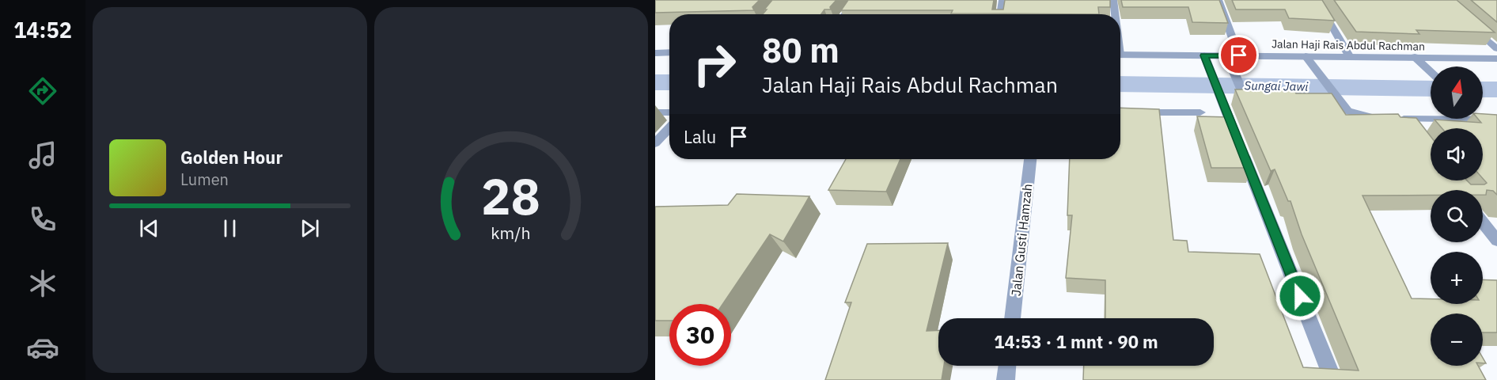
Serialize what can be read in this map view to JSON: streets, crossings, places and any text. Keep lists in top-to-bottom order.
{
  "streets": {
    "street": ["Jalan Haji Rais Abdul Rachman", "Jalan Gusti Hamzah"]
  },
  "water": ["Sungai Jawi"],
  "north": "top",
  "page": {
    "tabs": "14:52",
    "turn": ["80 m", "Jalan Haji Rais Abdul Rachman"],
    "map_buttons": ["+", "−"],
    "then": "Lalu",
    "song": ["Golden Hour", "Lumen"],
    "limit": "30",
    "trip": "14:53 · 1 mnt · 90 m",
    "gauge": ["28", "km/h"]
  }
}
